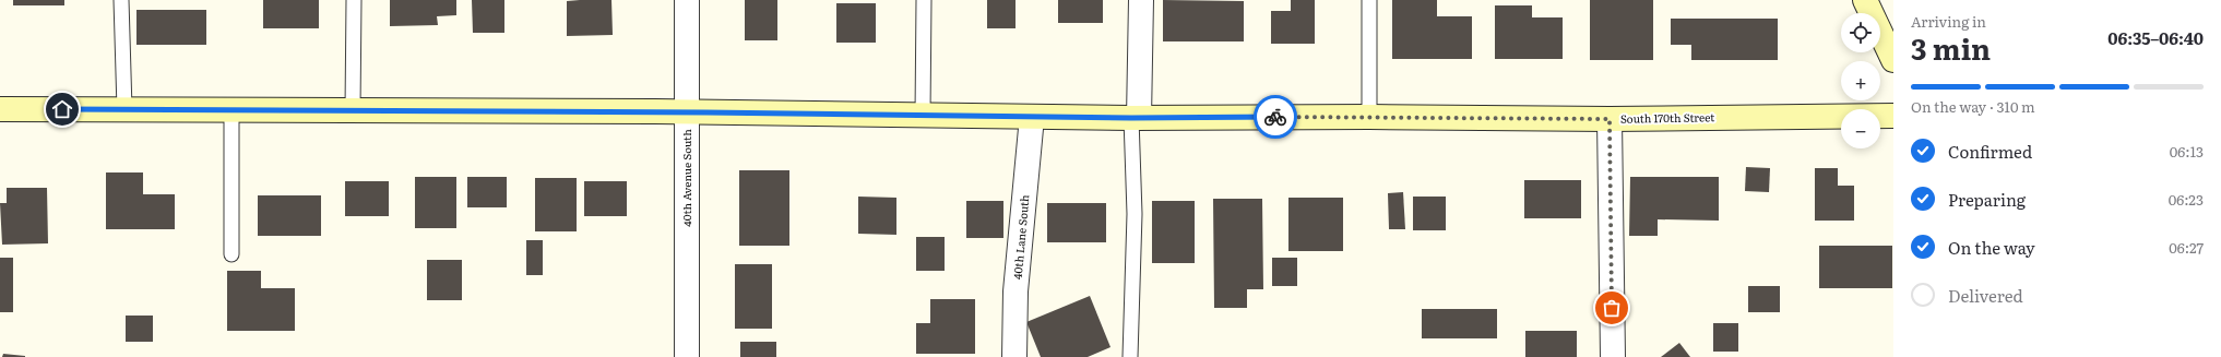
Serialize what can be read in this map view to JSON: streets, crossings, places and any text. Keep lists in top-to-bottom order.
{
  "streets": {
    "street": ["South 170th Street", "40th Avenue South", "40th Lane South"]
  },
  "crossings": [
    ["South 170th Street", "40th Avenue South"],
    ["South 170th Street", "40th Lane South"]
  ],
  "page": {
    "heading": ["3 min", "Arriving in", "06:35–06:40"],
    "map_buttons": ["+", "−"],
    "bar": "On the way · 310 m",
    "list": [
      ["Confirmed", "06:13"],
      ["Preparing", "06:23"],
      ["On the way", "06:27"],
      "Delivered"
    ]
  }
}
